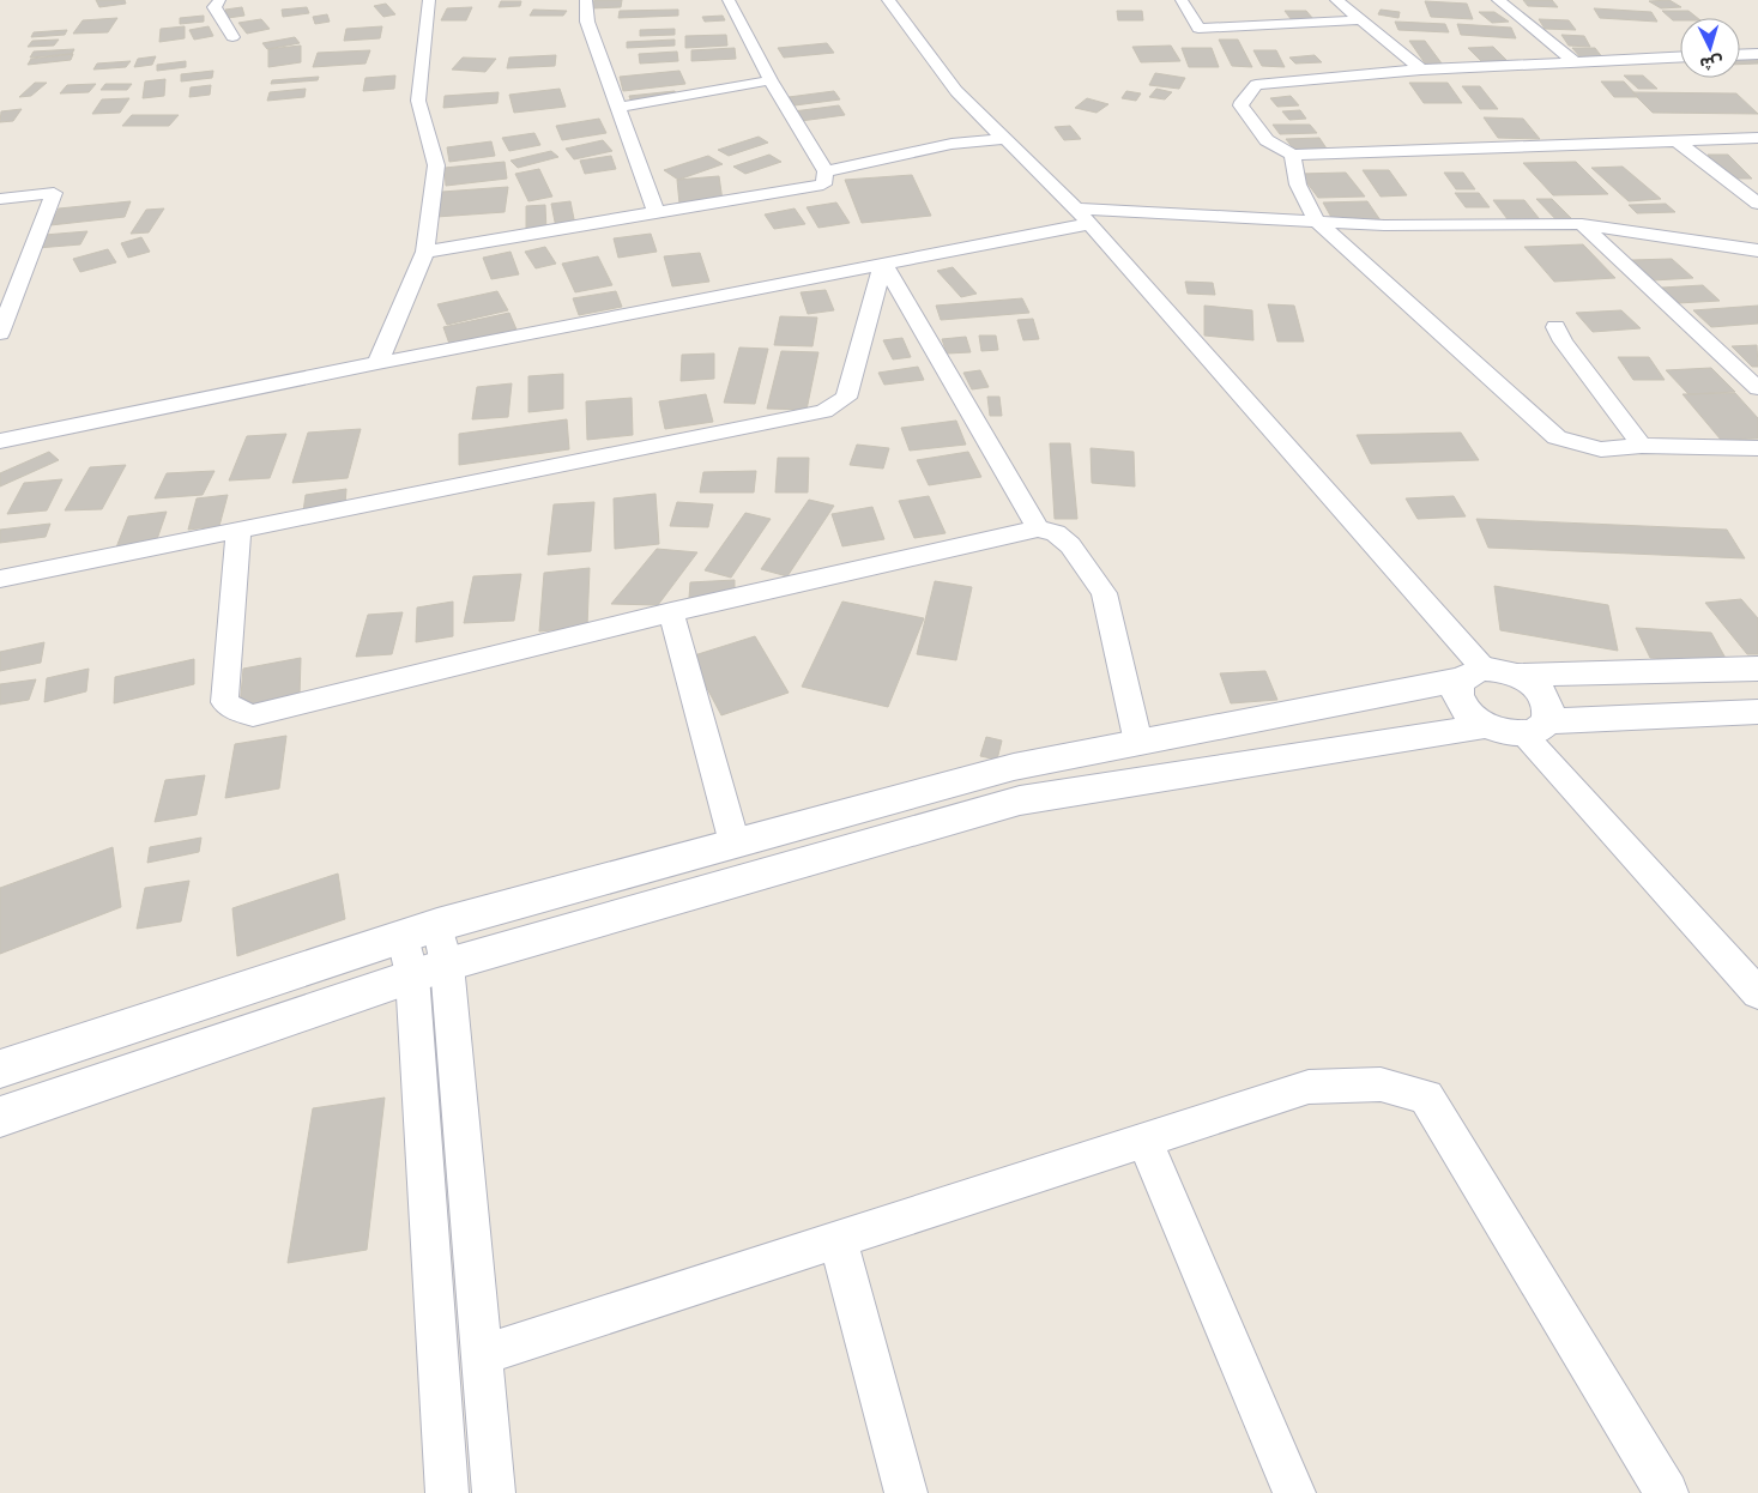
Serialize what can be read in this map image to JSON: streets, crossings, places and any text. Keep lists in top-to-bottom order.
{
  "north": "bottom"
}
